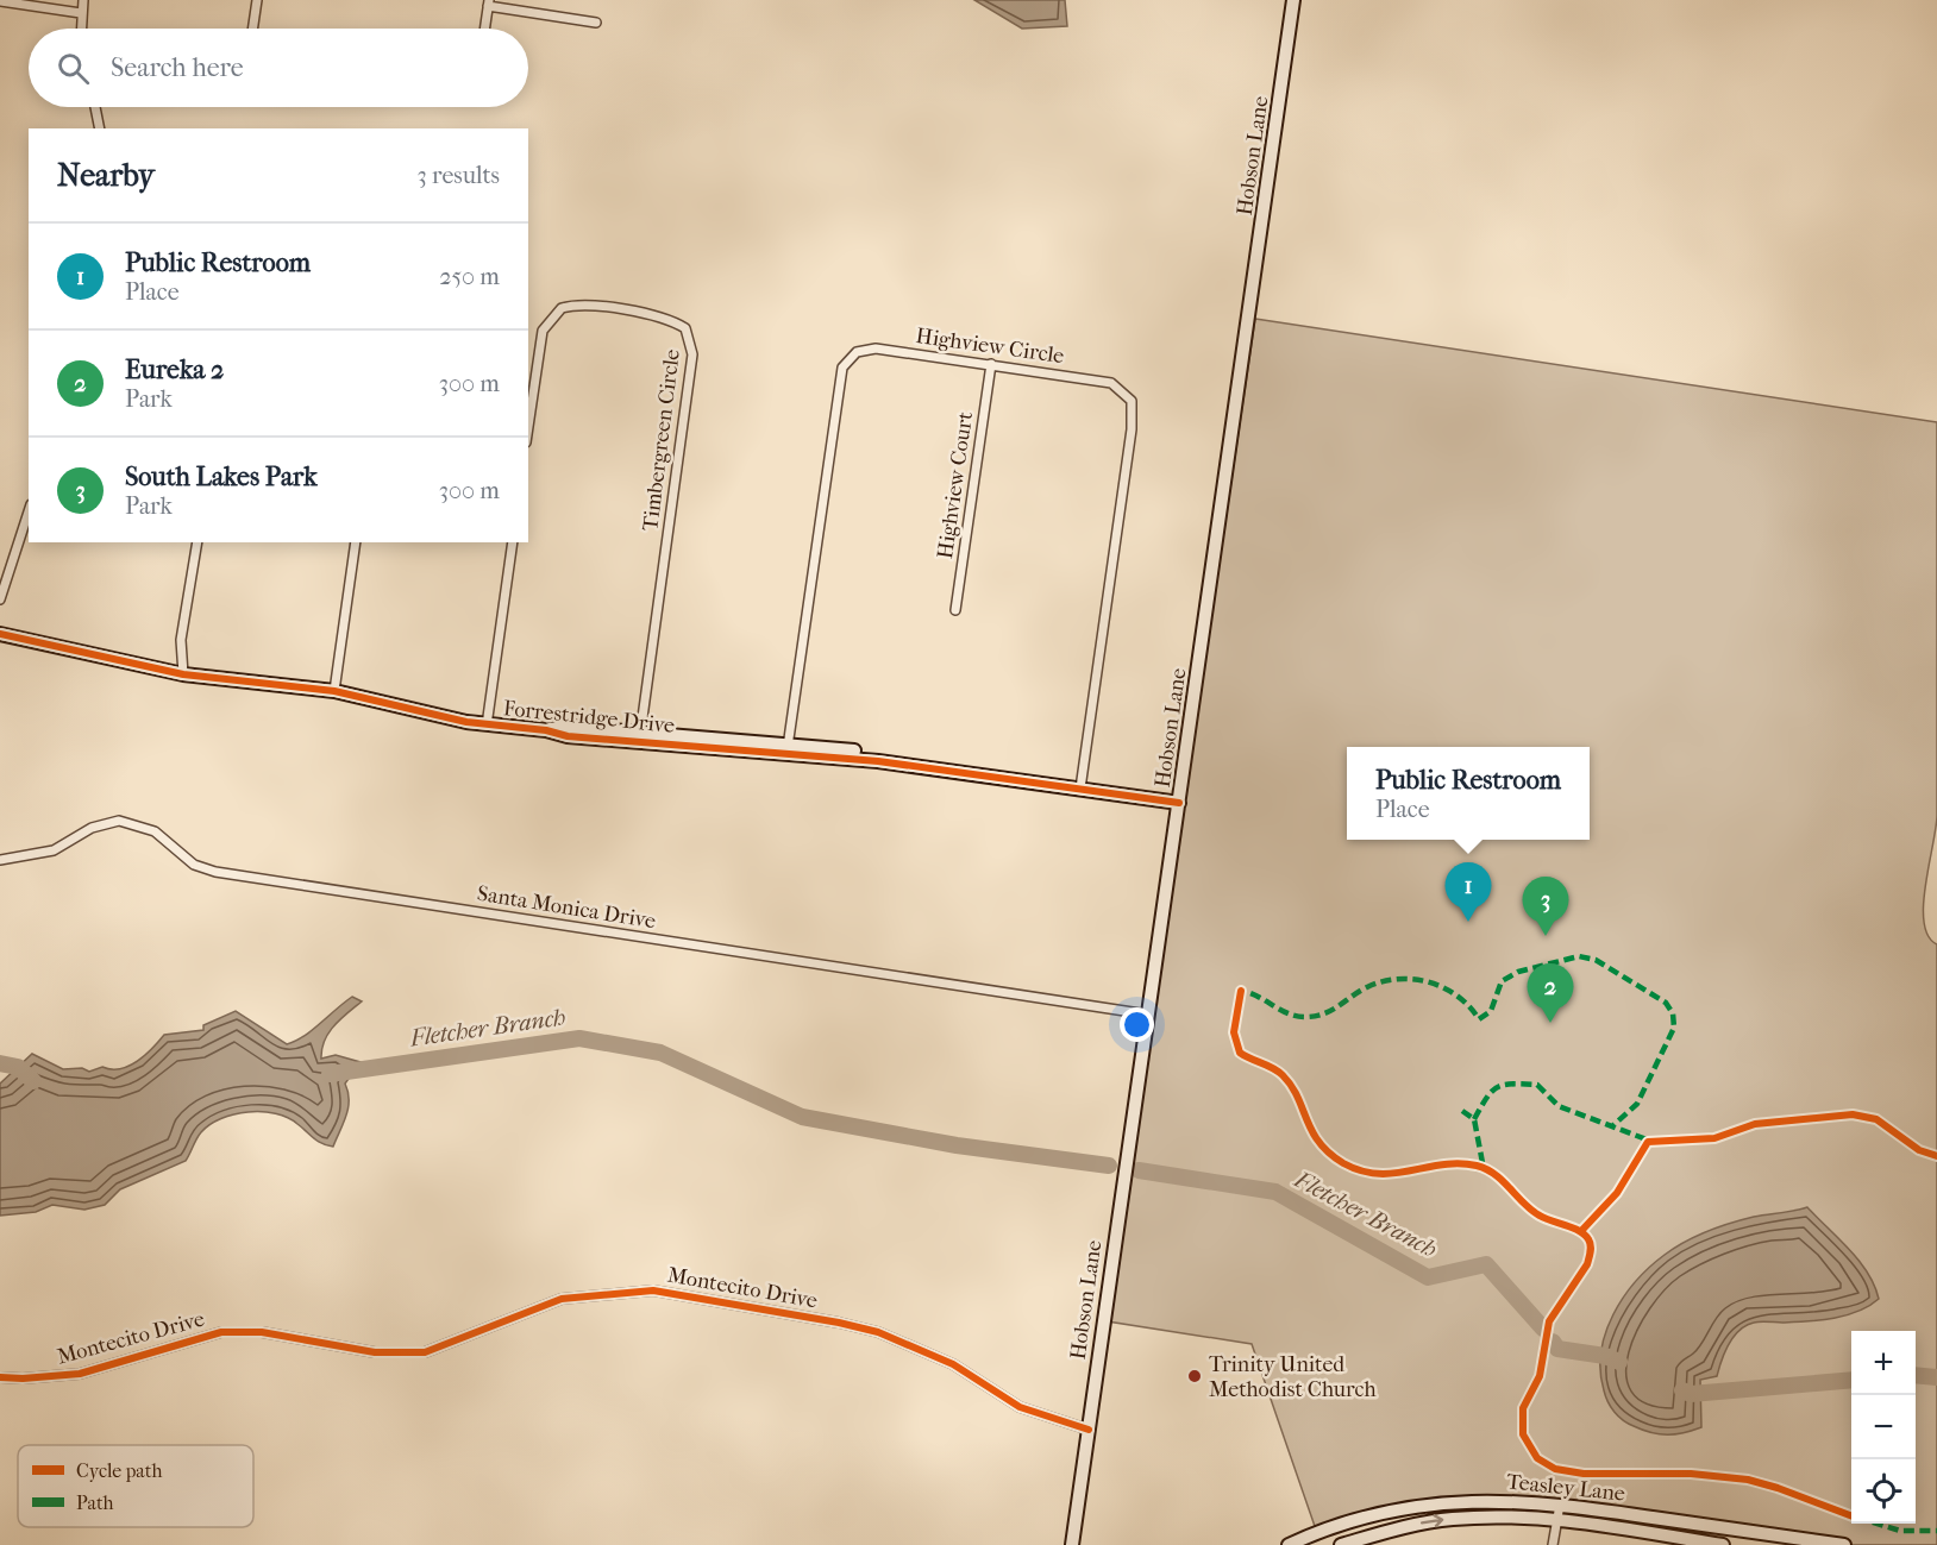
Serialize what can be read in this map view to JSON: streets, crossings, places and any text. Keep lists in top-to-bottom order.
{
  "streets": {
    "street": [
      "Hobson Lane",
      "Highview Circle",
      "Timbergreen Circle",
      "Highview Court",
      "Forrestridge Drive",
      "Santa Monica Drive",
      "Montecito Drive",
      "Teasley Lane"
    ]
  },
  "crossings": [
    ["Hobson Lane", "Forrestridge Drive"],
    ["Hobson Lane", "Santa Monica Drive"],
    ["Hobson Lane", "Montecito Drive"],
    ["Highview Circle", "Highview Court"],
    ["Highview Circle", "Forrestridge Drive"],
    ["Timbergreen Circle", "Forrestridge Drive"]
  ],
  "water": ["Fletcher Branch"],
  "places": ["Trinity United Methodist Church"],
  "legend": ["Cycle path", "Path"],
  "page": {
    "search": "Search here",
    "heading": ["Nearby", "3 results"],
    "list": [
      {
        "mark": "1",
        "name": "Public Restroom",
        "note": "Place",
        "value": "250 m"
      },
      {
        "mark": "2",
        "name": "Eureka 2",
        "note": "Park",
        "value": "300 m"
      },
      {
        "mark": "3",
        "name": "South Lakes Park",
        "note": "Park",
        "value": "300 m"
      }
    ],
    "popup": ["Public Restroom", "Place"],
    "pins": ["1", "3", "2"],
    "map_buttons": ["+", "−"]
  }
}
